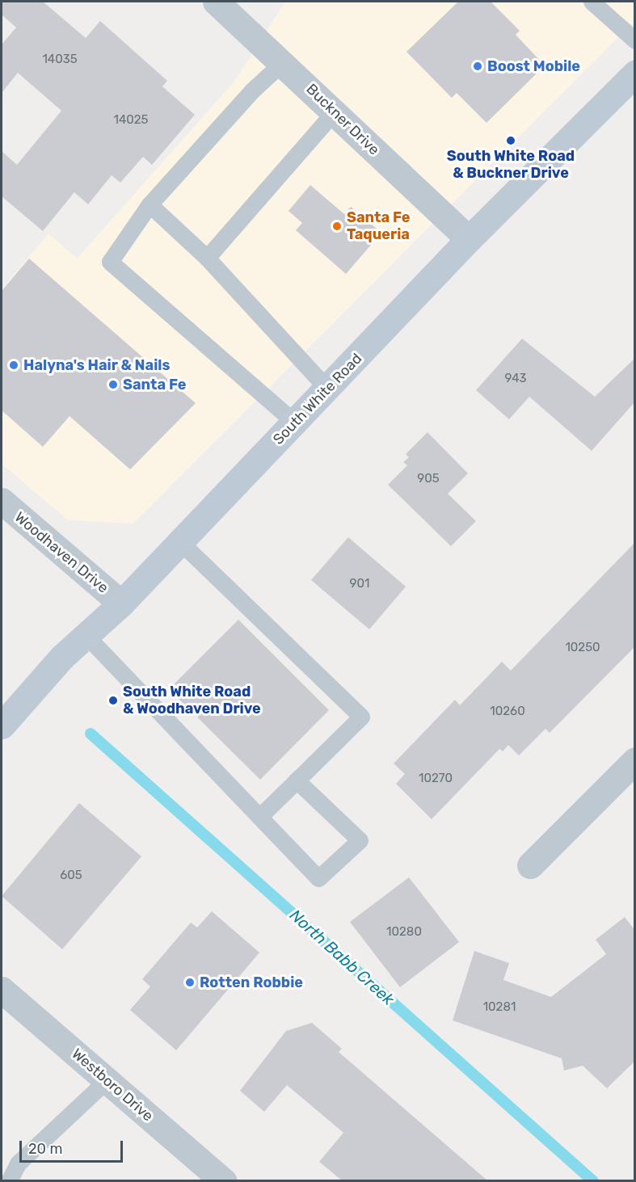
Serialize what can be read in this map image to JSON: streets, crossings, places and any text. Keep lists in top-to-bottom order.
{
  "streets": {
    "main road": ["South White Road"],
    "street": ["Buckner Drive", "Woodhaven Drive", "Westboro Drive"]
  },
  "crossings": [
    ["Buckner Drive", "South White Road"],
    ["South White Road", "Woodhaven Drive"]
  ],
  "water": ["North Babb Creek"],
  "places": [
    "Boost Mobile",
    "South White Road & Buckner Drive",
    "Santa Fe Taqueria",
    "Halyna's Hair & Nails",
    "Santa Fe",
    "South White Road & Woodhaven Drive",
    "Rotten Robbie"
  ],
  "house_numbers": [
    "14035",
    "14025",
    "943",
    "905",
    "901",
    "10250",
    "10260",
    "10270",
    "605",
    "10280",
    "10281"
  ],
  "scale_bar": "20 m"
}
